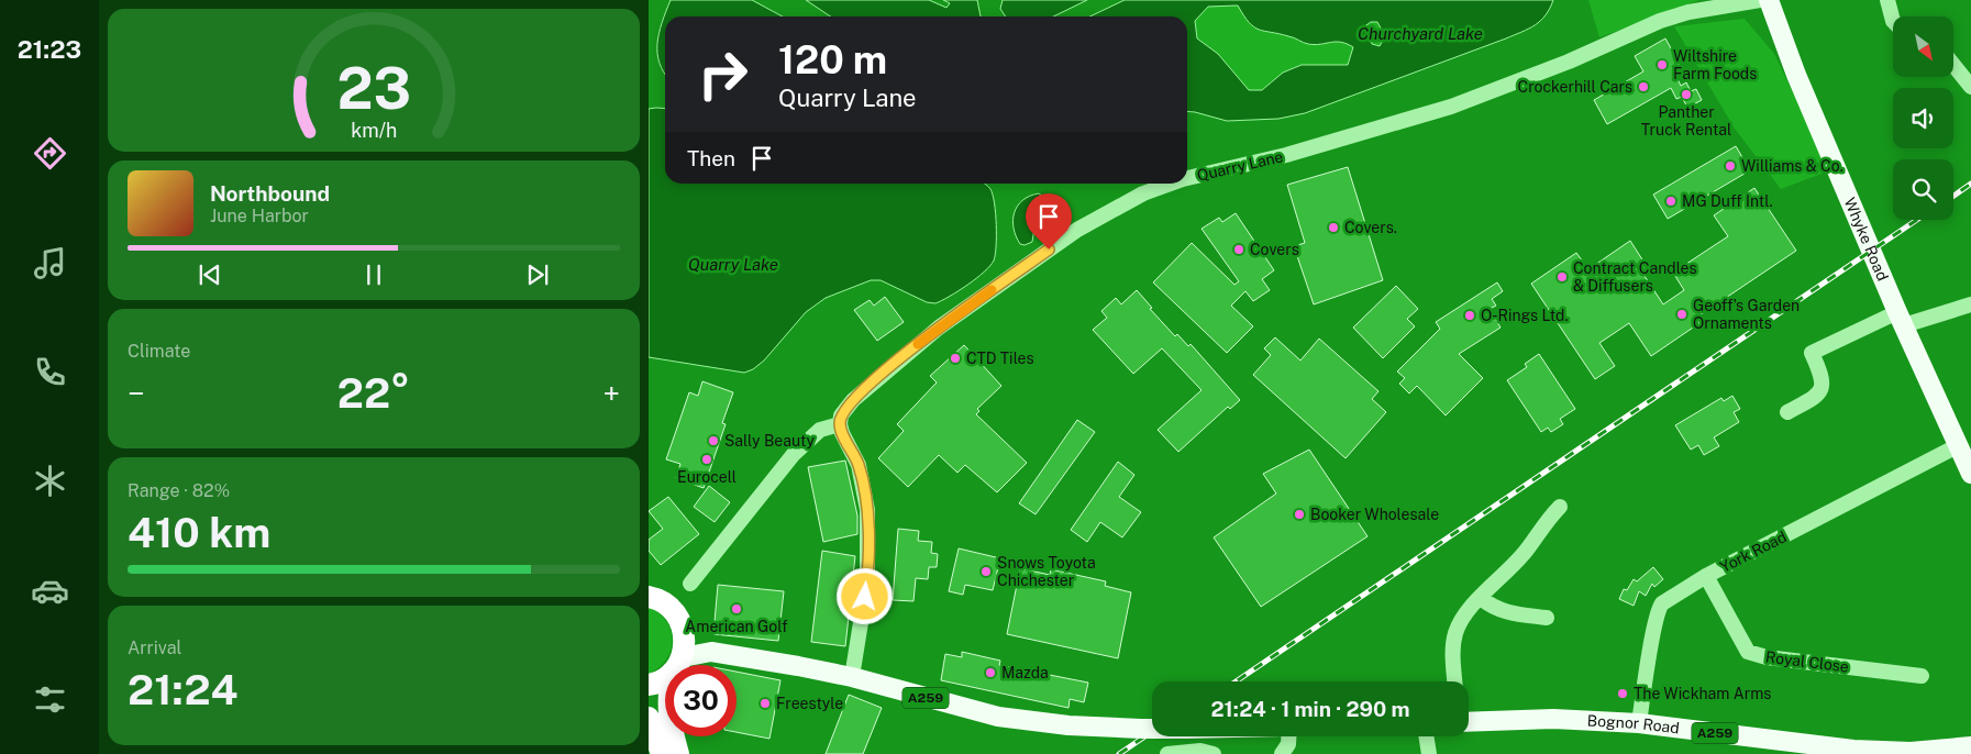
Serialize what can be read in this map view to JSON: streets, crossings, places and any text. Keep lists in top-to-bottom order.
{
  "streets": {
    "main road": ["Whyke Road", "A259", "Bognor Road"],
    "street": ["Quarry Lane", "York Road", "Royal Close"]
  },
  "crossings": [
    ["Whyke Road", "York Road"],
    ["York Road", "Royal Close"],
    ["York Road", "Bognor Road"]
  ],
  "water": ["Churchyard Lake", "Quarry Lake"],
  "places": [
    "Wiltshire Farm Foods",
    "Crockerhill Cars",
    "Panther Truck Rental",
    "Williams & Co.",
    "MG Duff Intl.",
    "Covers.",
    "Covers",
    "Contract Candles & Diffusers",
    "Geoff's Garden Ornaments",
    "O-Rings Ltd.",
    "CTD Tiles",
    "Sally Beauty",
    "Eurocell",
    "Booker Wholesale",
    "Snows Toyota Chichester",
    "American Golf",
    "Mazda",
    "The Wickham Arms",
    "Freestyle"
  ],
  "north": "bottom right",
  "page": {
    "tabs": "21:23",
    "turn": ["120 m", "Quarry Lane"],
    "then": "Then",
    "song": ["Northbound", "June Harbor"],
    "tile": [
      "Climate",
      ["Range · 82%", "410 km"],
      ["Arrival", "21:24"]
    ],
    "heat": ["−", "22°", "+"],
    "limit": "30",
    "trip": "21:24 · 1 min · 290 m",
    "gauge": ["23", "km/h"]
  }
}
